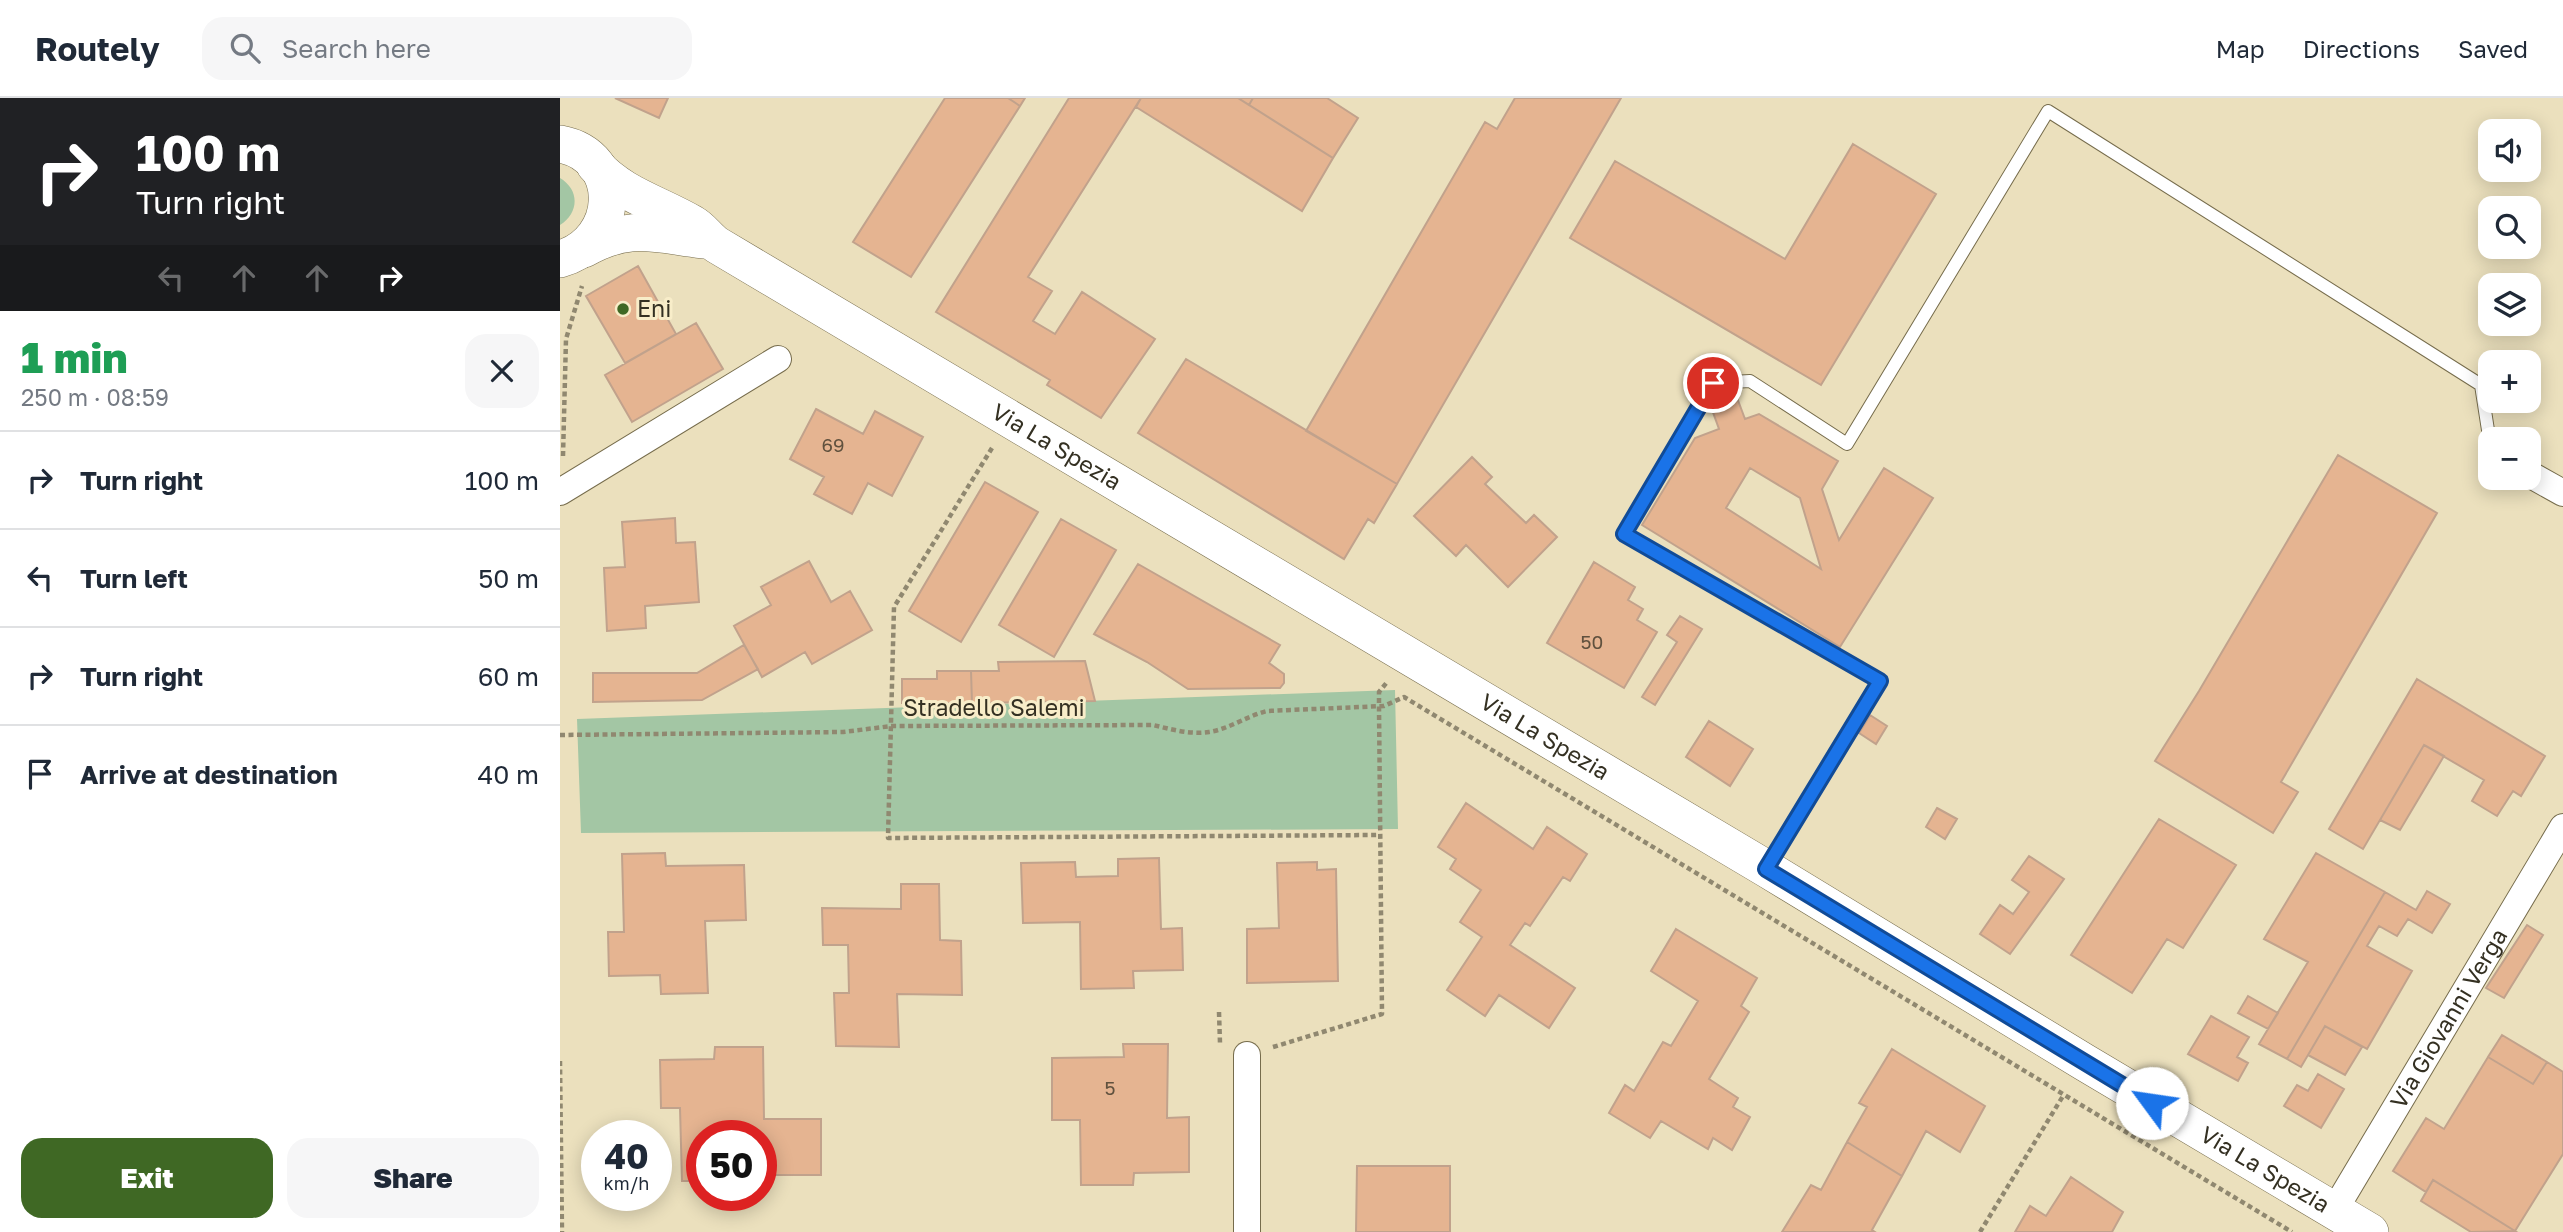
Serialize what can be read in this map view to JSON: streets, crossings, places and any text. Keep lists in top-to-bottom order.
{
  "streets": {
    "main road": ["Via La Spezia"],
    "street": ["Via Giovanni Verga"],
    "path": ["Stradello Salemi"]
  },
  "crossings": [
    ["Via La Spezia", "Via Giovanni Verga"]
  ],
  "places": ["Eni"],
  "house_numbers": ["69", "50", "5"],
  "page": {
    "header": "Routely",
    "search": "Search here",
    "nav": ["Map", "Directions", "Saved"],
    "turn": ["100 m", "Turn right"],
    "map_buttons": ["+", "−"],
    "heading": ["1 min", "250 m · 08:59"],
    "list": [
      {
        "name": "Turn right",
        "value": "100 m"
      },
      {
        "name": "Turn left",
        "value": "50 m"
      },
      {
        "name": "Turn right",
        "value": "60 m"
      },
      {
        "name": "Arrive at destination",
        "value": "40 m"
      }
    ],
    "speed": "40 km/h",
    "limit": "50",
    "buttons": ["Exit", "Share"]
  }
}
